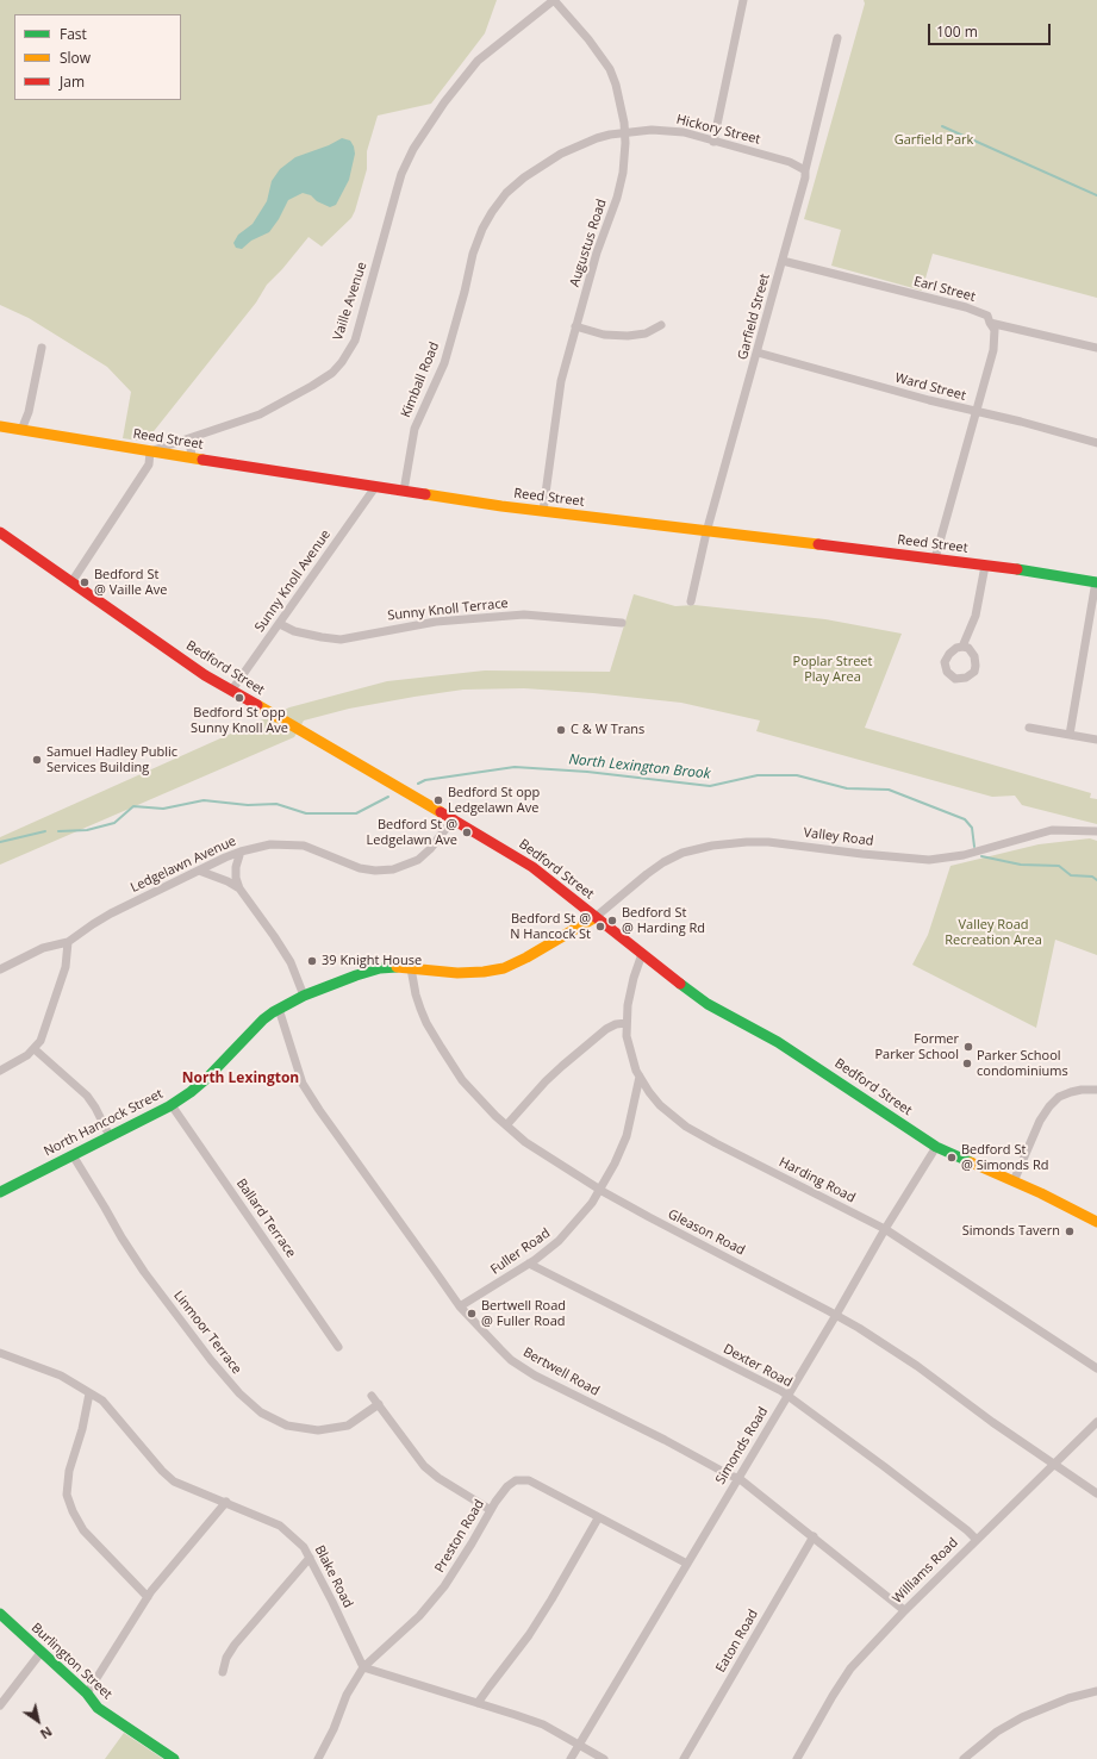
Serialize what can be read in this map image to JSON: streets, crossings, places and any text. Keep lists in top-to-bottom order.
{
  "streets": {
    "street": [
      "Hickory Street",
      "Augustus Road",
      "Earl Street",
      "Vaille Avenue",
      "Garfield Street",
      "Kimball Road",
      "Ward Street",
      "Reed Street",
      "Sunny Knoll Avenue",
      "Sunny Knoll Terrace",
      "Bedford Street",
      "Valley Road",
      "Ledgelawn Avenue",
      "North Hancock Street",
      "Harding Road",
      "Ballard Terrace",
      "Gleason Road",
      "Fuller Road",
      "Linmoor Terrace",
      "Dexter Road",
      "Bertwell Road",
      "Simonds Road",
      "Preston Road",
      "Williams Road",
      "Blake Road",
      "Eaton Road",
      "Burlington Street"
    ]
  },
  "crossings": [
    ["Hickory Street", "Augustus Road"],
    ["Hickory Street", "Garfield Street"],
    ["Hickory Street", "Kimball Road"],
    ["Augustus Road", "Vaille Avenue"],
    ["Augustus Road", "Reed Street"],
    ["Earl Street", "Garfield Street"],
    ["Vaille Avenue", "Reed Street"],
    ["Garfield Street", "Ward Street"],
    ["Garfield Street", "Reed Street"],
    ["Kimball Road", "Reed Street"],
    ["Reed Street", "Sunny Knoll Avenue"],
    ["Sunny Knoll Avenue", "Sunny Knoll Terrace"],
    ["Sunny Knoll Avenue", "Bedford Street"],
    ["Bedford Street", "Valley Road"],
    ["Bedford Street", "Ledgelawn Avenue"],
    ["Bedford Street", "North Hancock Street"],
    ["Bedford Street", "Harding Road"],
    ["Bedford Street", "Simonds Road"],
    ["Valley Road", "North Hancock Street"],
    ["North Hancock Street", "Ballard Terrace"],
    ["North Hancock Street", "Gleason Road"],
    ["North Hancock Street", "Linmoor Terrace"],
    ["North Hancock Street", "Bertwell Road"],
    ["Harding Road", "Fuller Road"],
    ["Harding Road", "Simonds Road"],
    ["Gleason Road", "Fuller Road"],
    ["Gleason Road", "Simonds Road"],
    ["Gleason Road", "Williams Road"],
    ["Fuller Road", "Dexter Road"],
    ["Fuller Road", "Bertwell Road"],
    ["Dexter Road", "Simonds Road"],
    ["Dexter Road", "Williams Road"],
    ["Bertwell Road", "Simonds Road"],
    ["Bertwell Road", "Williams Road"],
    ["Bertwell Road", "Eaton Road"],
    ["Simonds Road", "Preston Road"],
    ["Preston Road", "Blake Road"]
  ],
  "districts": ["North Lexington"],
  "water": ["North Lexington Brook"],
  "parks": ["Garfield Park", "Poplar Street Play Area", "Valley Road Recreation Area"],
  "places": [
    "Bedford St @ Vaille Ave",
    "Bedford St opp Sunny Knoll Ave",
    "C & W Trans",
    "Samuel Hadley Public Services Building",
    "Bedford St opp Ledgelawn Ave",
    "Bedford St @ Ledgelawn Ave",
    "Bedford St @ Harding Rd",
    "Bedford St @ N Hancock St",
    "39 Knight House",
    "Former Parker School",
    "Parker School condominiums",
    "Bedford St @ Simonds Rd",
    "Simonds Tavern",
    "Bertwell Road @ Fuller Road"
  ],
  "legend": ["Fast", "Slow", "Jam"],
  "scale_bar": "100 m",
  "north": "bottom right"
}
